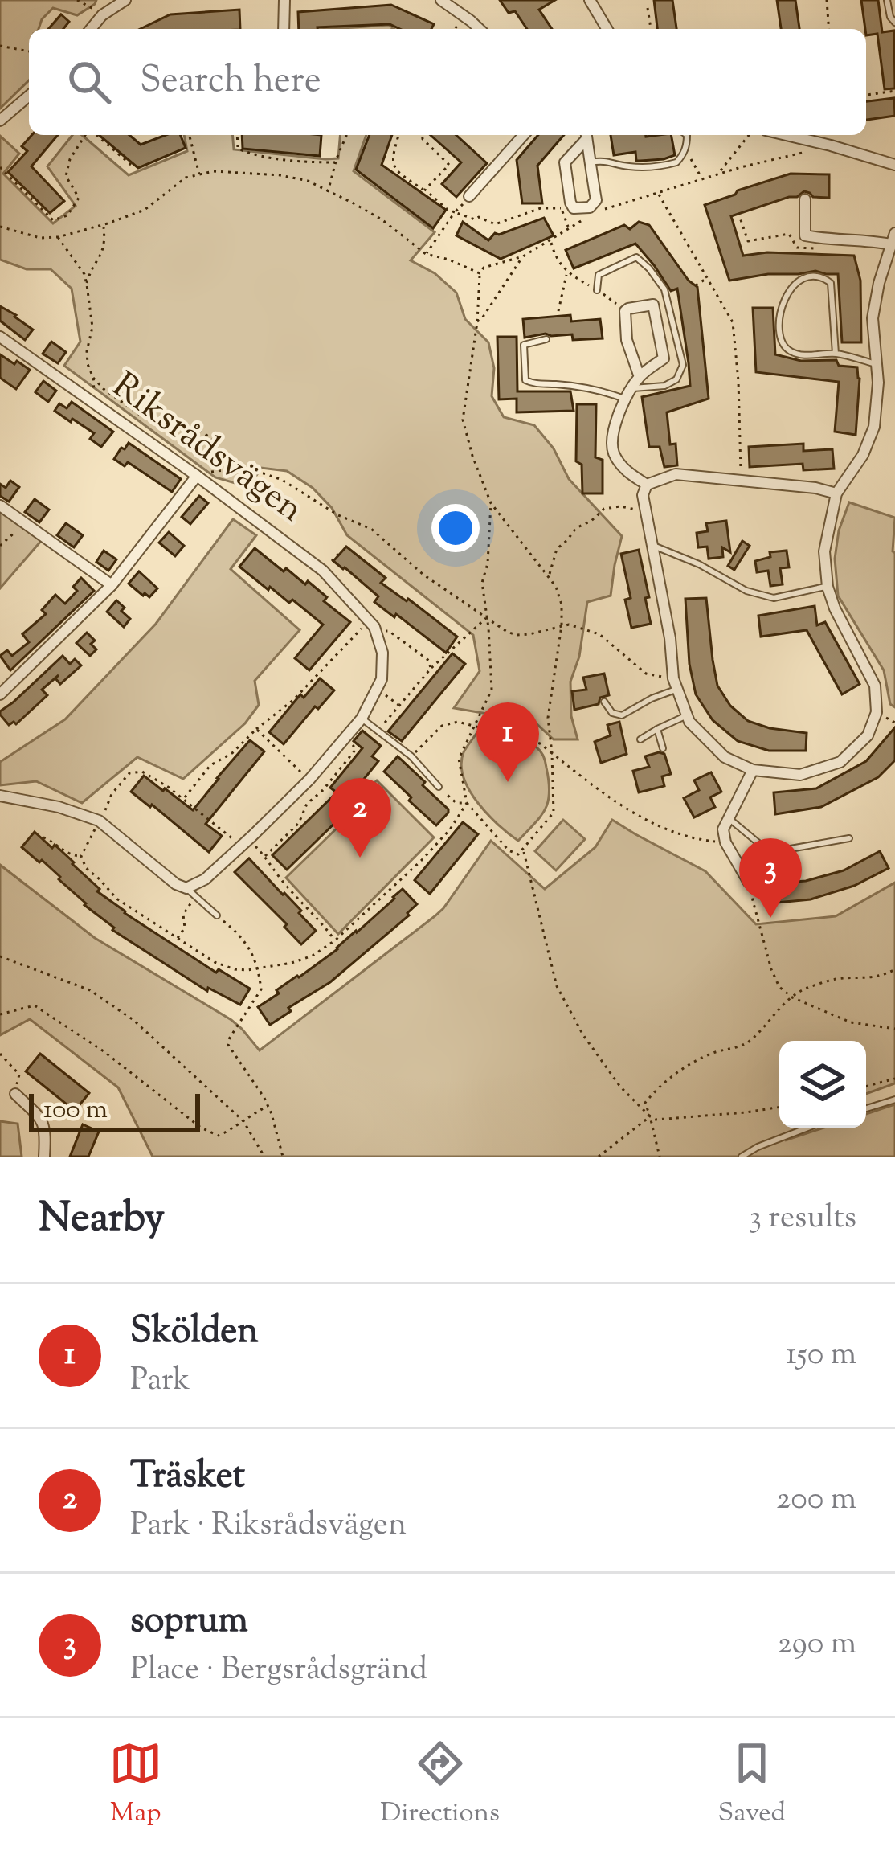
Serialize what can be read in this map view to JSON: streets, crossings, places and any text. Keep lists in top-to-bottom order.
{
  "streets": {
    "street": ["Riksrådsvägen"]
  },
  "scale_bar": "100 m",
  "page": {
    "search": "Search here",
    "pins": ["1", "2", "3"],
    "scale": "100 m",
    "heading": ["Nearby", "3 results"],
    "list": [
      {
        "mark": "1",
        "name": "Skölden",
        "note": "Park",
        "value": "150 m"
      },
      {
        "mark": "2",
        "name": "Träsket",
        "note": "Park · Riksrådsvägen",
        "value": "200 m"
      },
      {
        "mark": "3",
        "name": "soprum",
        "note": "Place · Bergsrådsgränd",
        "value": "290 m"
      }
    ],
    "nav": ["Map", "Directions", "Saved"]
  }
}
